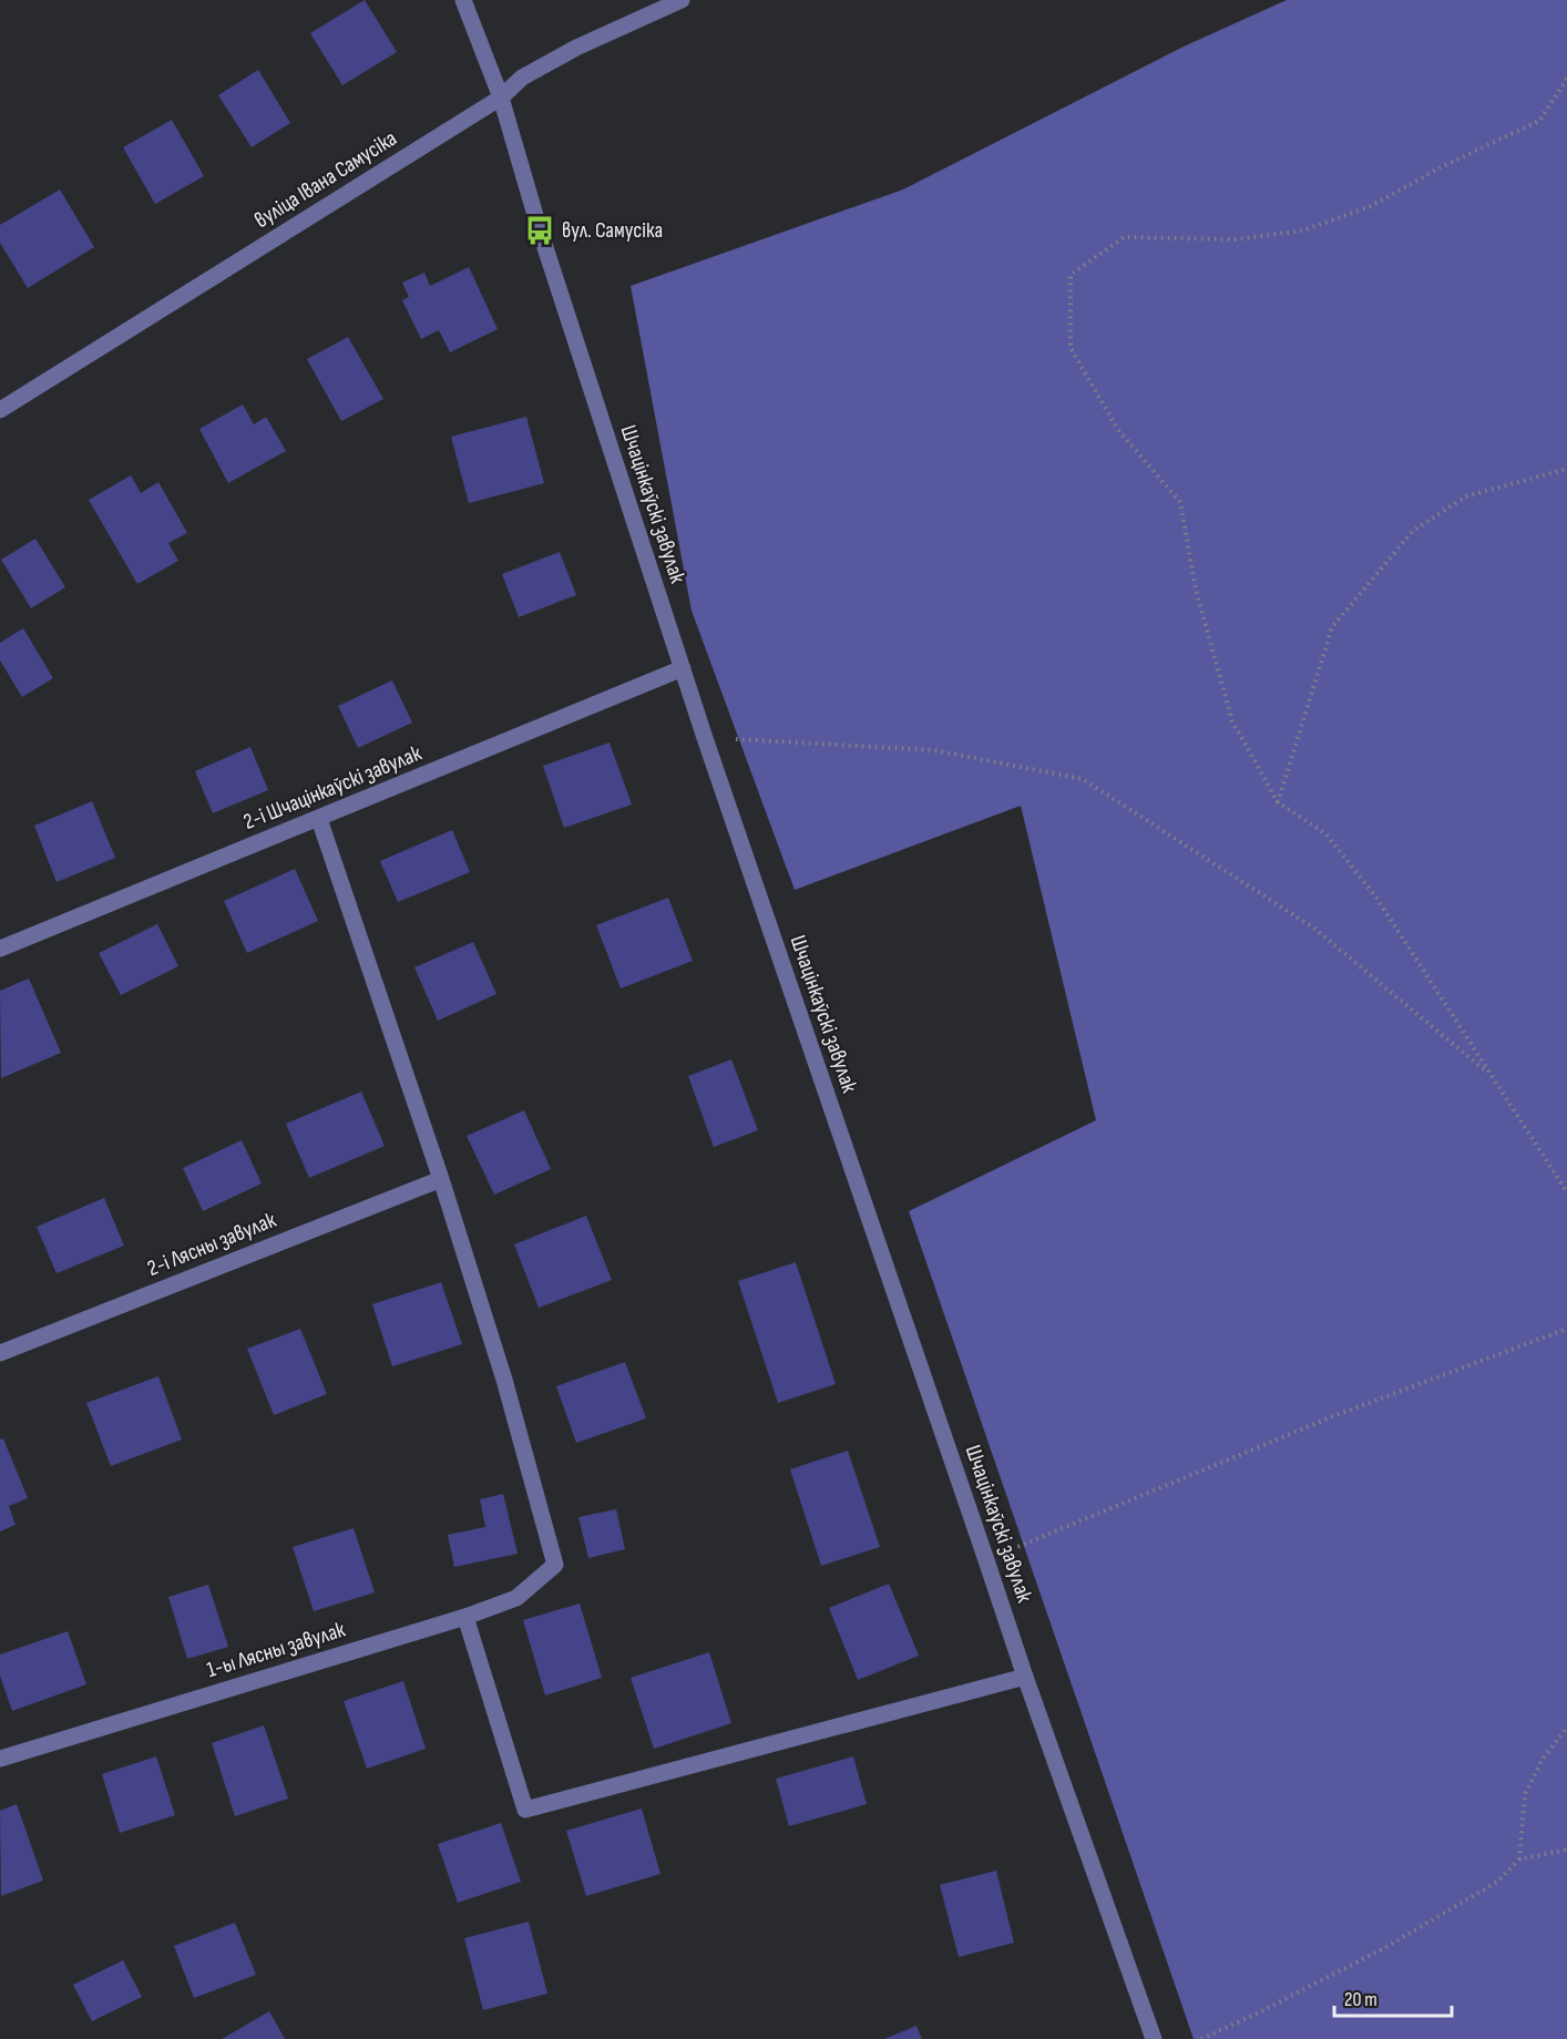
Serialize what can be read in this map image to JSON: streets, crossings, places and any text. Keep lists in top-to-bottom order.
{
  "streets": {
    "street": [
      "вуліца Івана Самусіка",
      "Шчацінкаўскі завулак",
      "2-і Шчацінкаўскі завулак",
      "2-і Лясны завулак",
      "1-ы Лясны завулак"
    ]
  },
  "crossings": [
    ["вуліца Івана Самусіка", "Шчацінкаўскі завулак"],
    ["Шчацінкаўскі завулак", "2-і Шчацінкаўскі завулак"],
    ["2-і Лясны завулак", "1-ы Лясны завулак"]
  ],
  "places": {
    "bus stop": ["вул. Самусіка"]
  },
  "scale_bar": "20 m"
}
